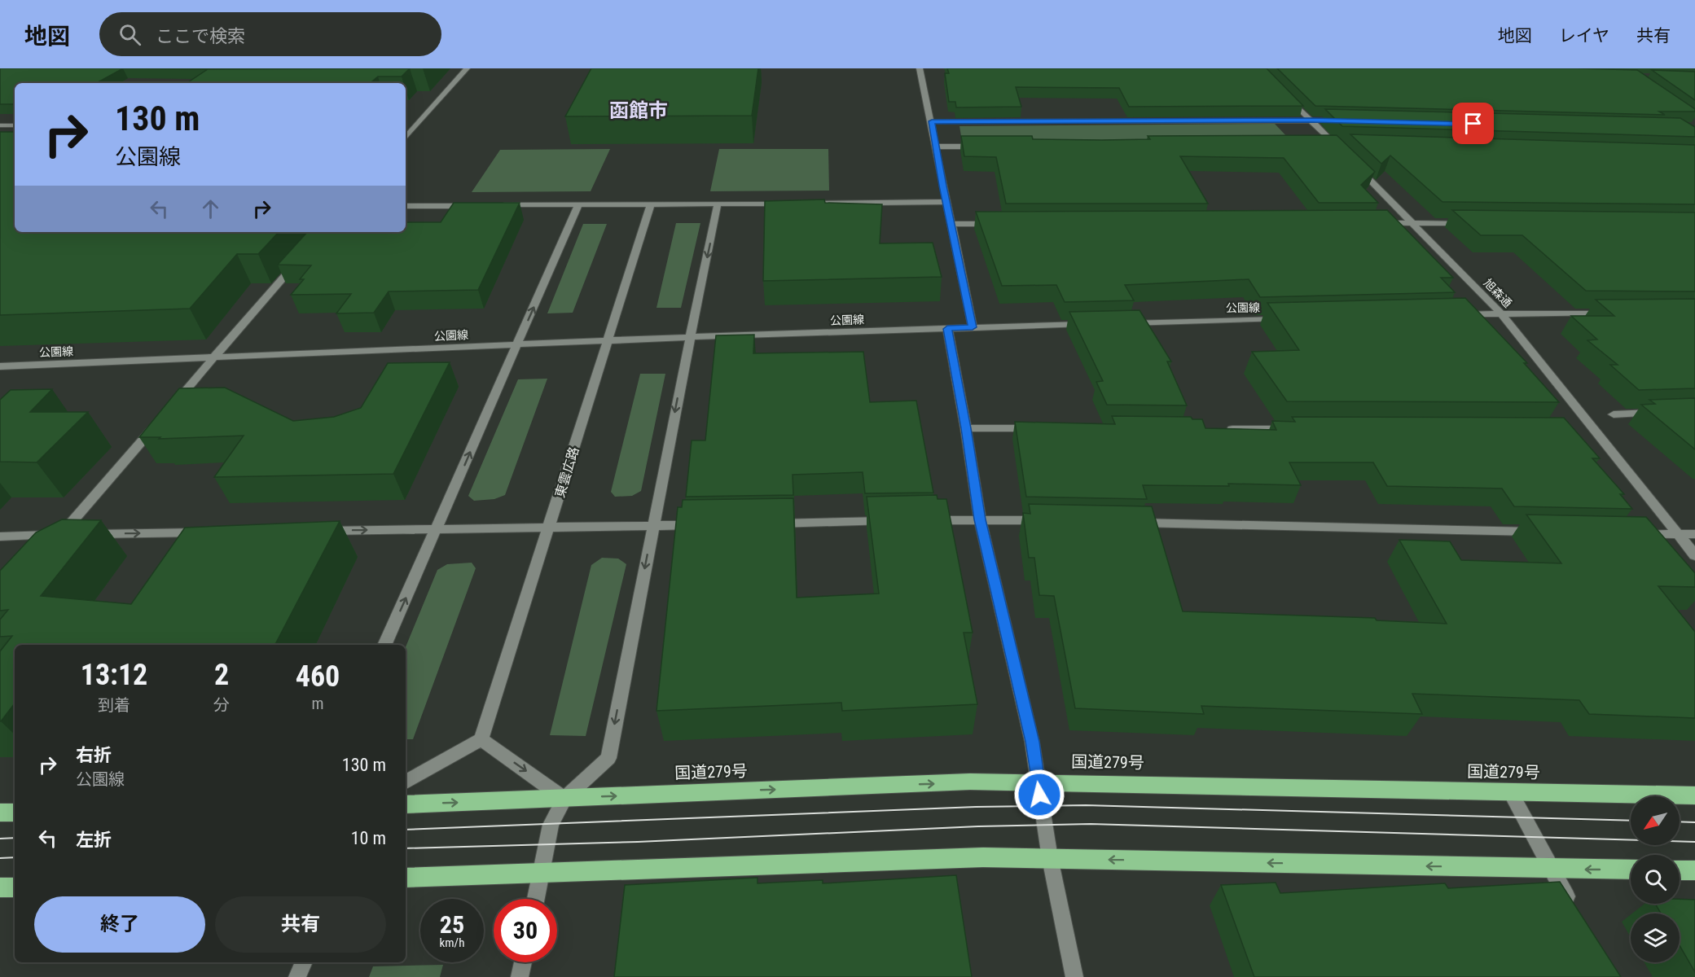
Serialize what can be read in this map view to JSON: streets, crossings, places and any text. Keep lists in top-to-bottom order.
{
  "streets": {
    "highway": ["国道279号"],
    "street": ["旭森通", "公園線", "東雲広路"]
  },
  "crossings": [
    ["公園線", "東雲広路"]
  ],
  "districts": ["函館市"],
  "north": "bottom left",
  "page": {
    "header": "地図",
    "search": "ここで検索",
    "nav": ["地図", "レイヤ", "共有"],
    "turn": ["130 m", "公園線"],
    "eta": [
      "13:12",
      "到着",
      "2",
      "分",
      "460",
      "m"
    ],
    "list": [
      {
        "name": "右折",
        "note": "公園線",
        "value": "130 m"
      },
      {
        "name": "左折",
        "value": "10 m"
      }
    ],
    "buttons": ["終了", "共有"],
    "speed": "25 km/h",
    "limit": "30"
  }
}
